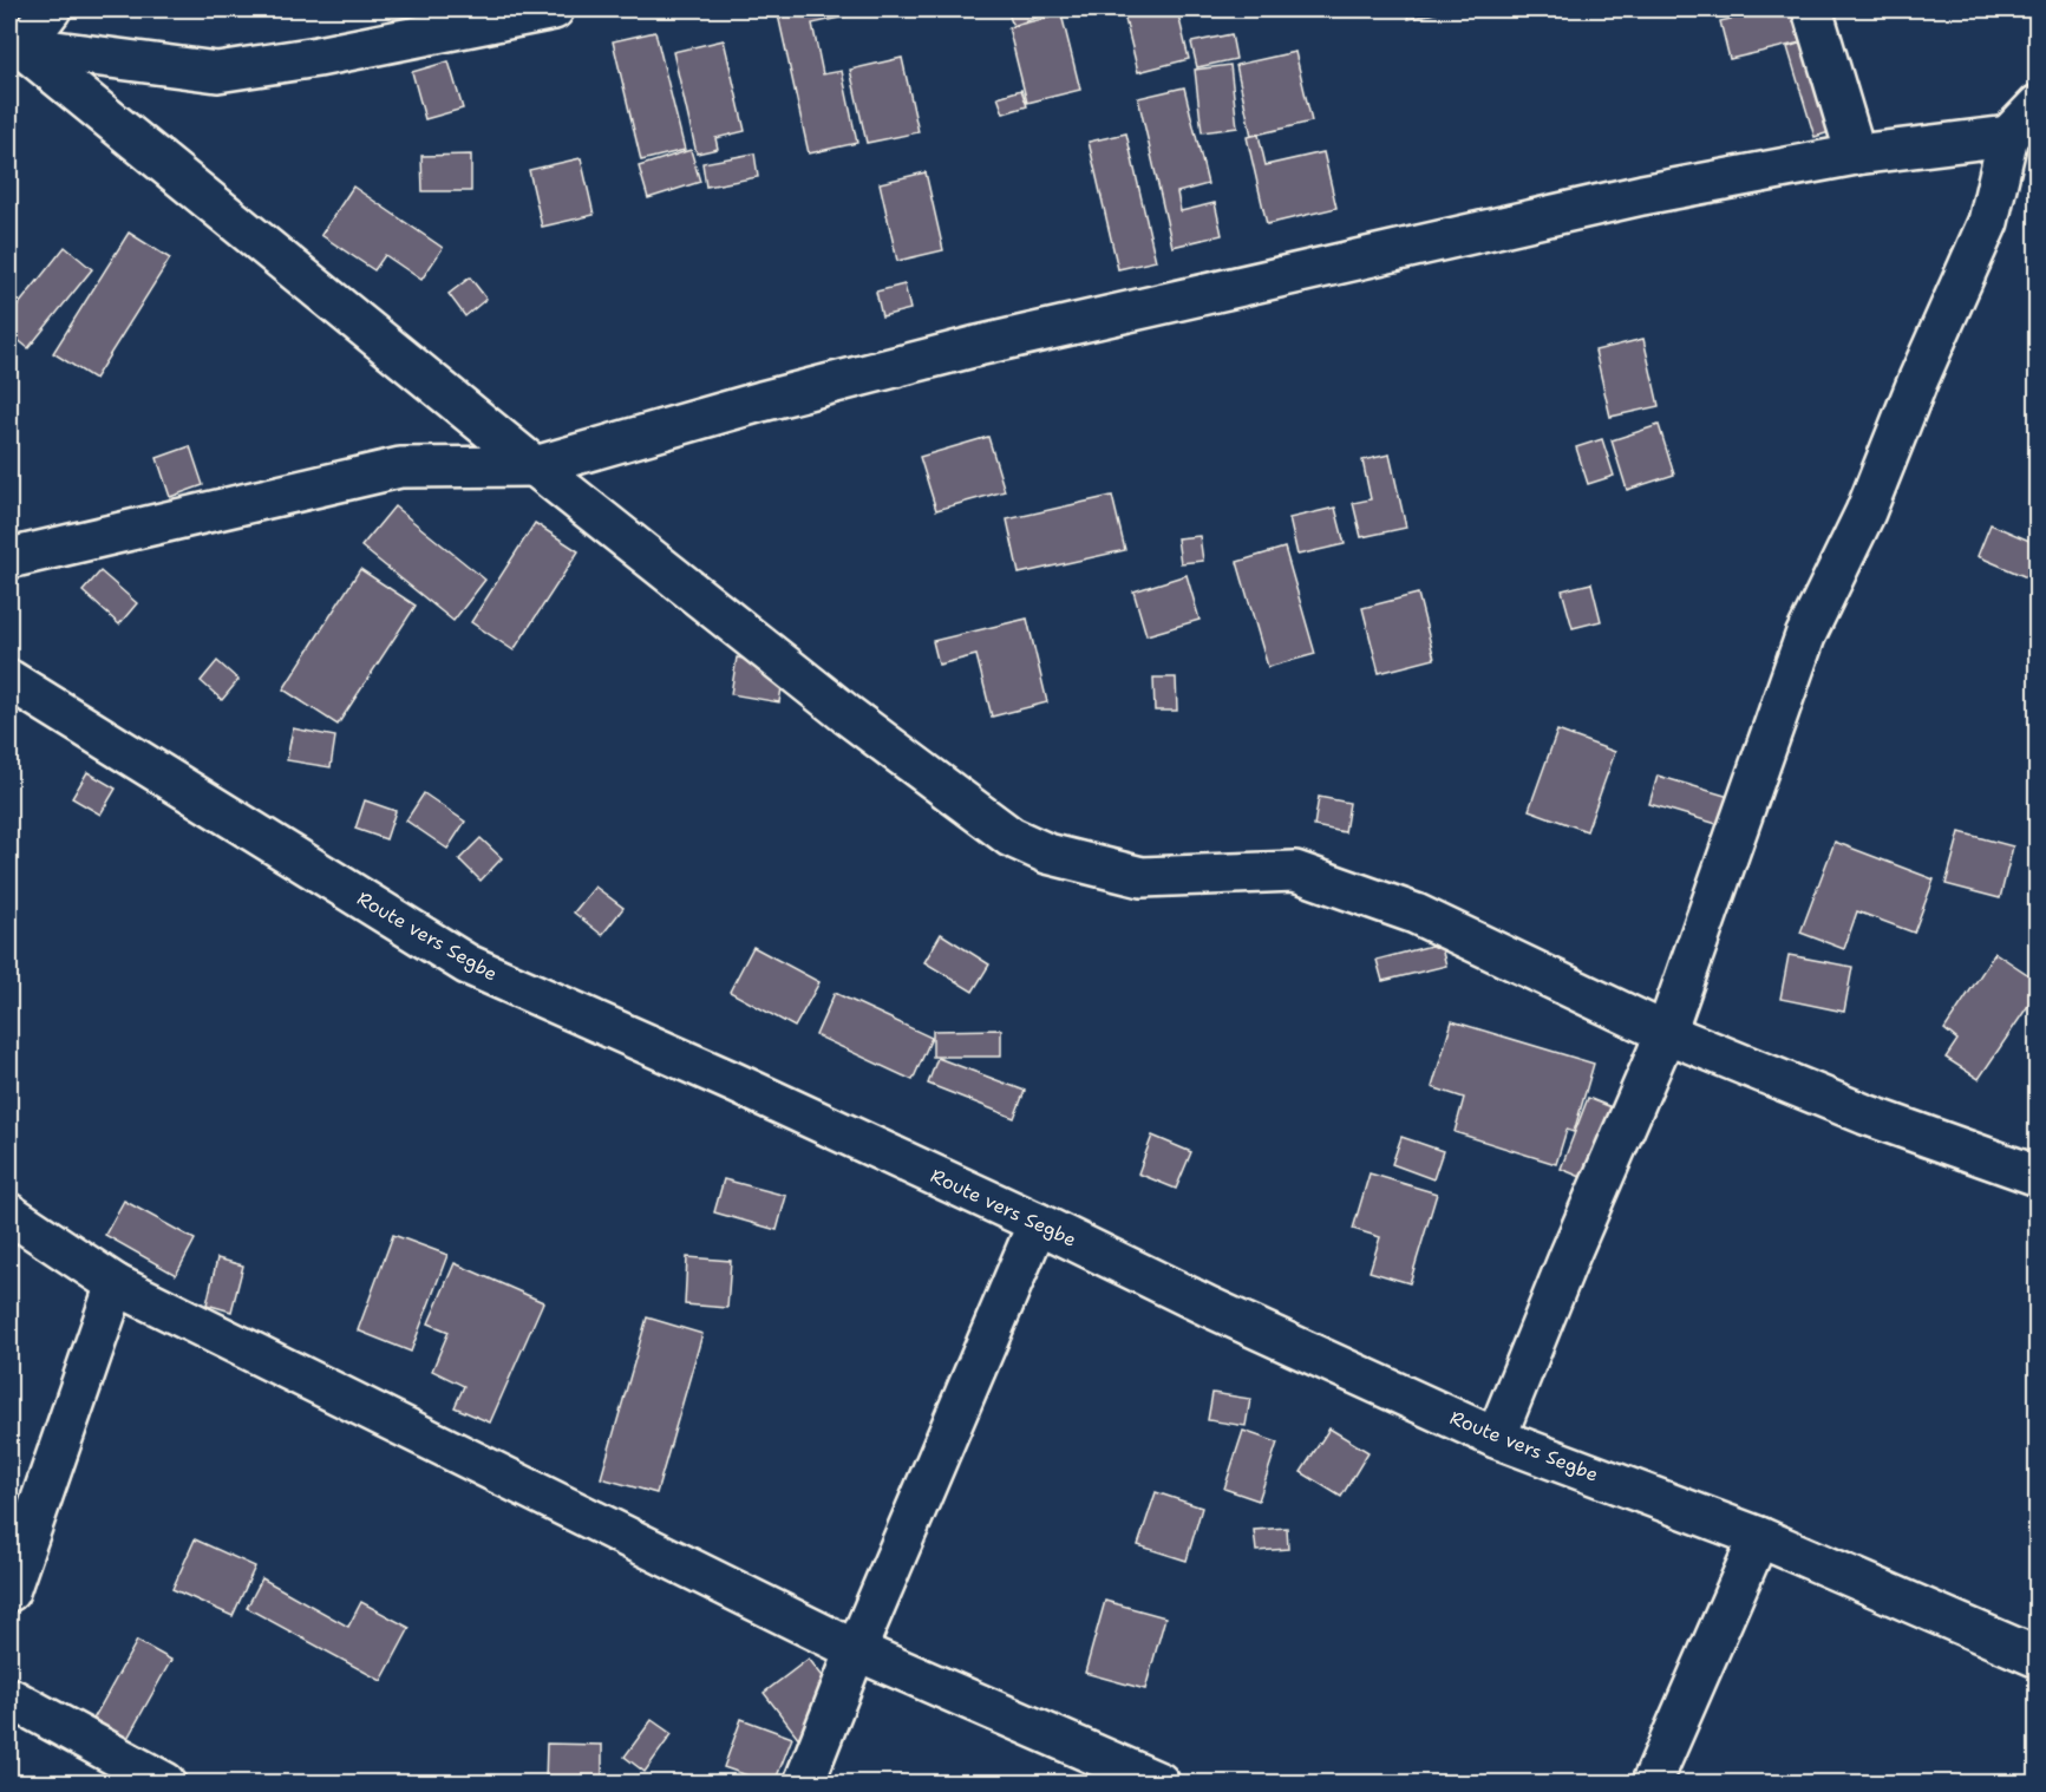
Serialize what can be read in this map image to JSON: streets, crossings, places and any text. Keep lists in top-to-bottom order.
{
  "streets": {
    "street": ["Route vers Segbe"]
  }
}
